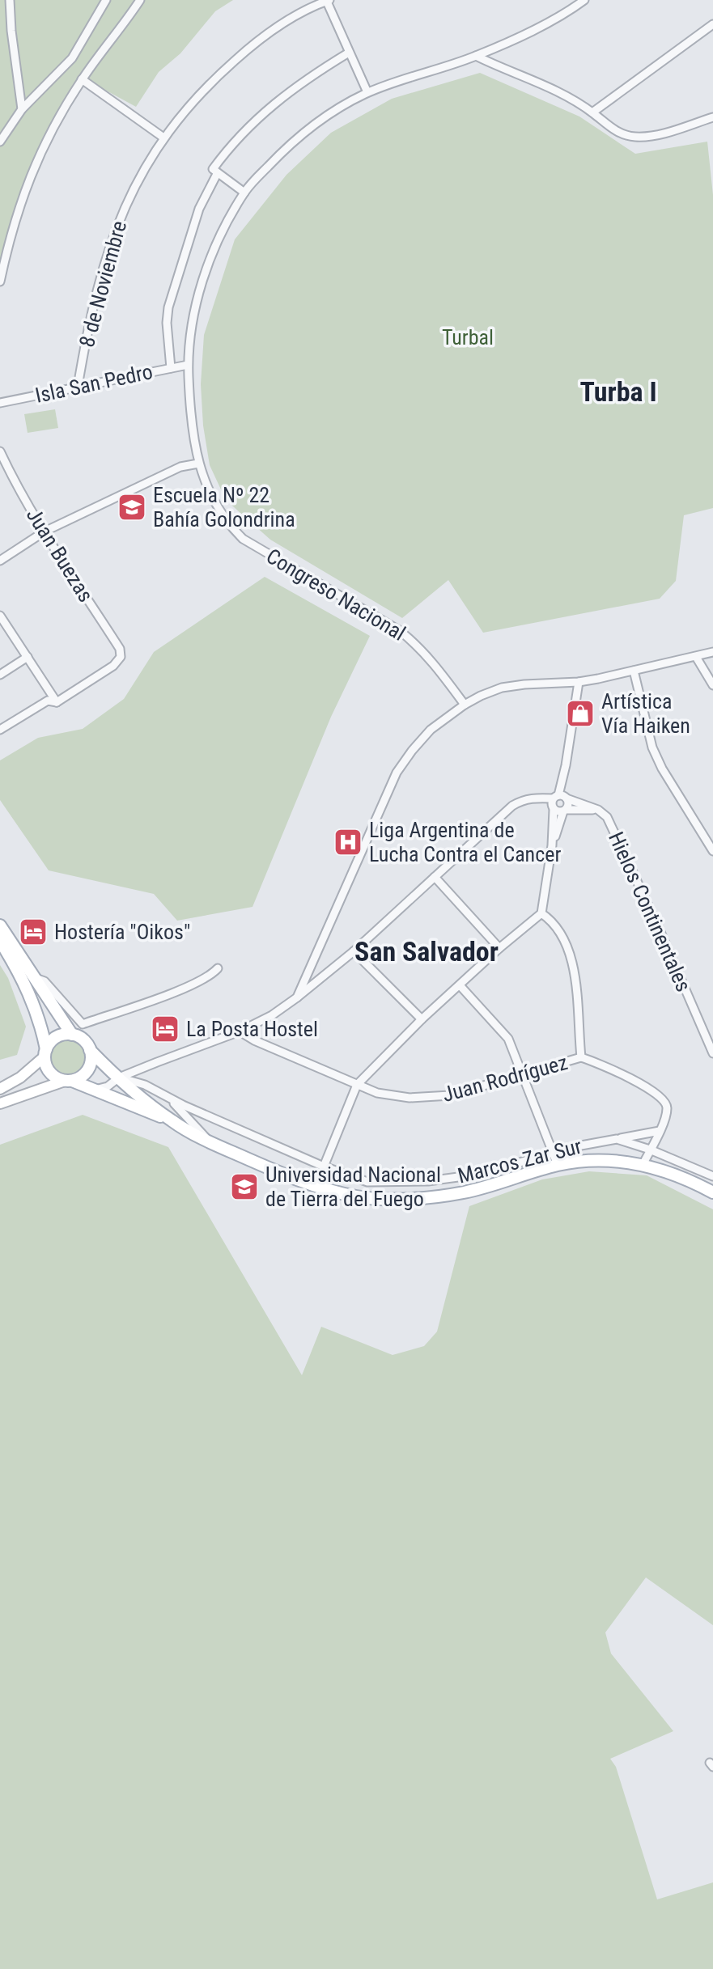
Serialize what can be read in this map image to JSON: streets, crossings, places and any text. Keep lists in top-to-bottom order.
{
  "streets": {
    "street": [
      "8 de Noviembre",
      "Isla San Pedro",
      "Juan Buezas",
      "Congreso Nacional",
      "Hielos Continentales",
      "Juan Rodríguez",
      "Marcos Zar Sur"
    ]
  },
  "crossings": [
    ["8 de Noviembre", "Isla San Pedro"],
    ["Isla San Pedro", "Congreso Nacional"],
    ["Juan Rodríguez", "Marcos Zar Sur"]
  ],
  "districts": ["Turba I", "San Salvador"],
  "parks": ["Turbal"],
  "places": {
    "school or university": ["Escuela Nº 22 Bahía Golondrina", "Universidad Nacional de Tierra del Fuego"],
    "shop": ["Artística Vía Haiken"],
    "hospital": ["Liga Argentina de Lucha Contra el Cancer"],
    "hotel": ["Hostería \"Oikos\"", "La Posta Hostel"]
  }
}
